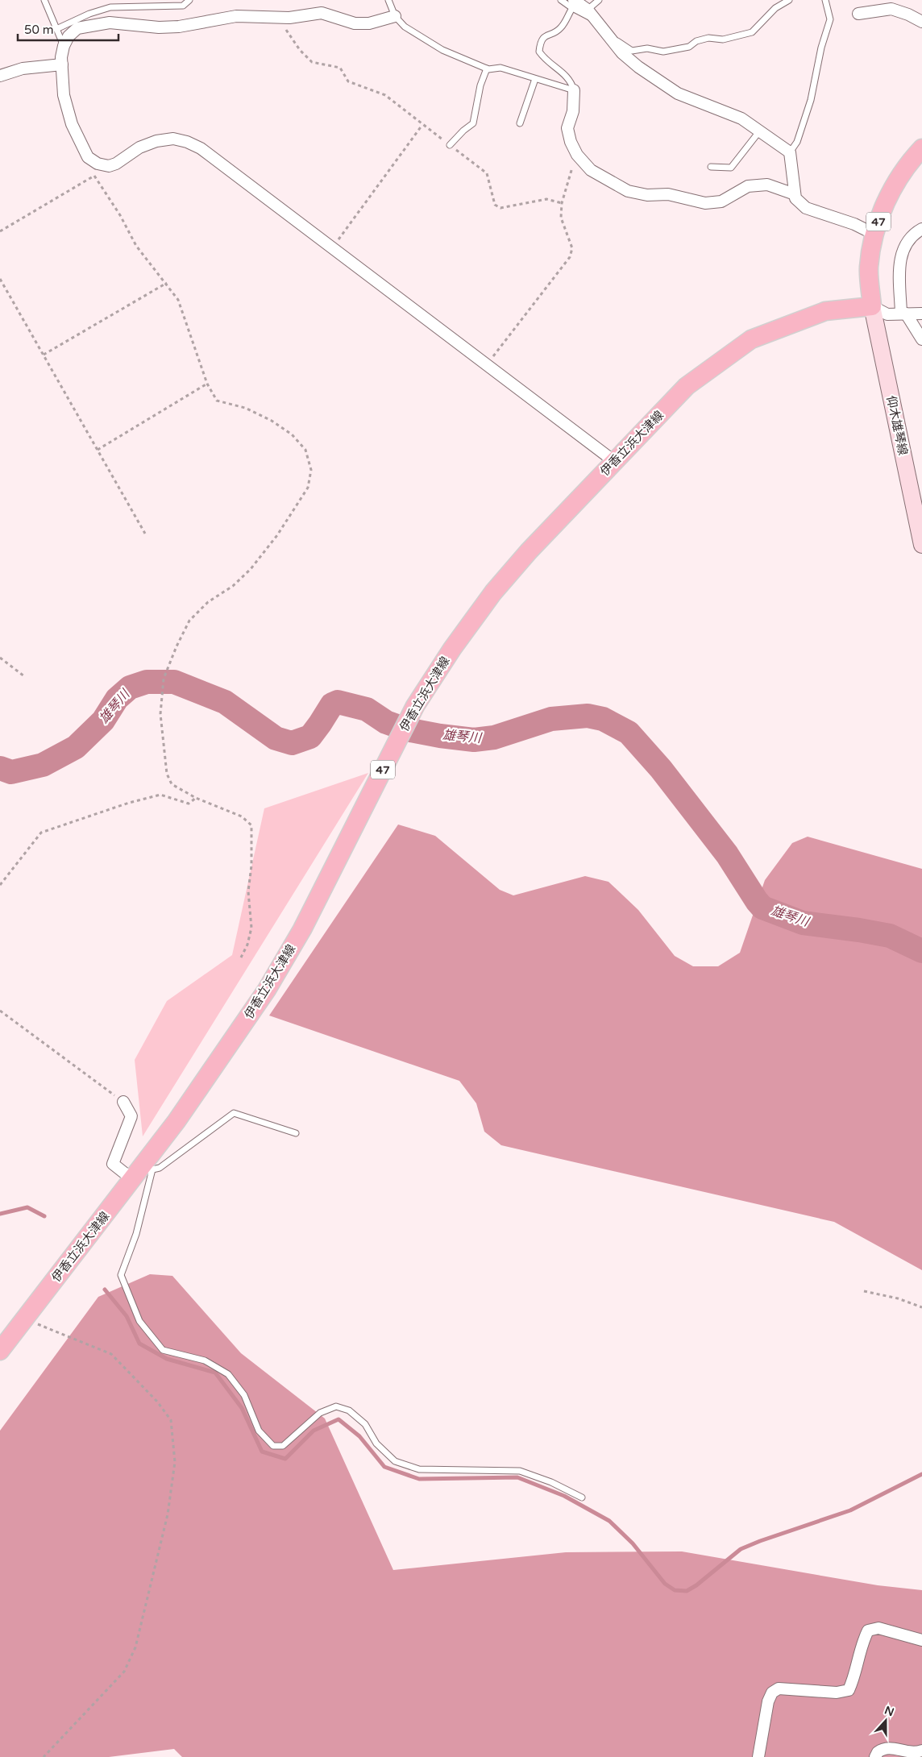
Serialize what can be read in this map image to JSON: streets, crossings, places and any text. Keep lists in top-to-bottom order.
{
  "streets": {
    "main road": ["47", "仰木雄琴線", "伊香立浜大津線"]
  },
  "crossings": [
    ["47", "仰木雄琴線"],
    ["47", "伊香立浜大津線"],
    ["仰木雄琴線", "伊香立浜大津線"]
  ],
  "water": ["雄琴川"],
  "scale_bar": "50 m",
  "north": "top"
}
